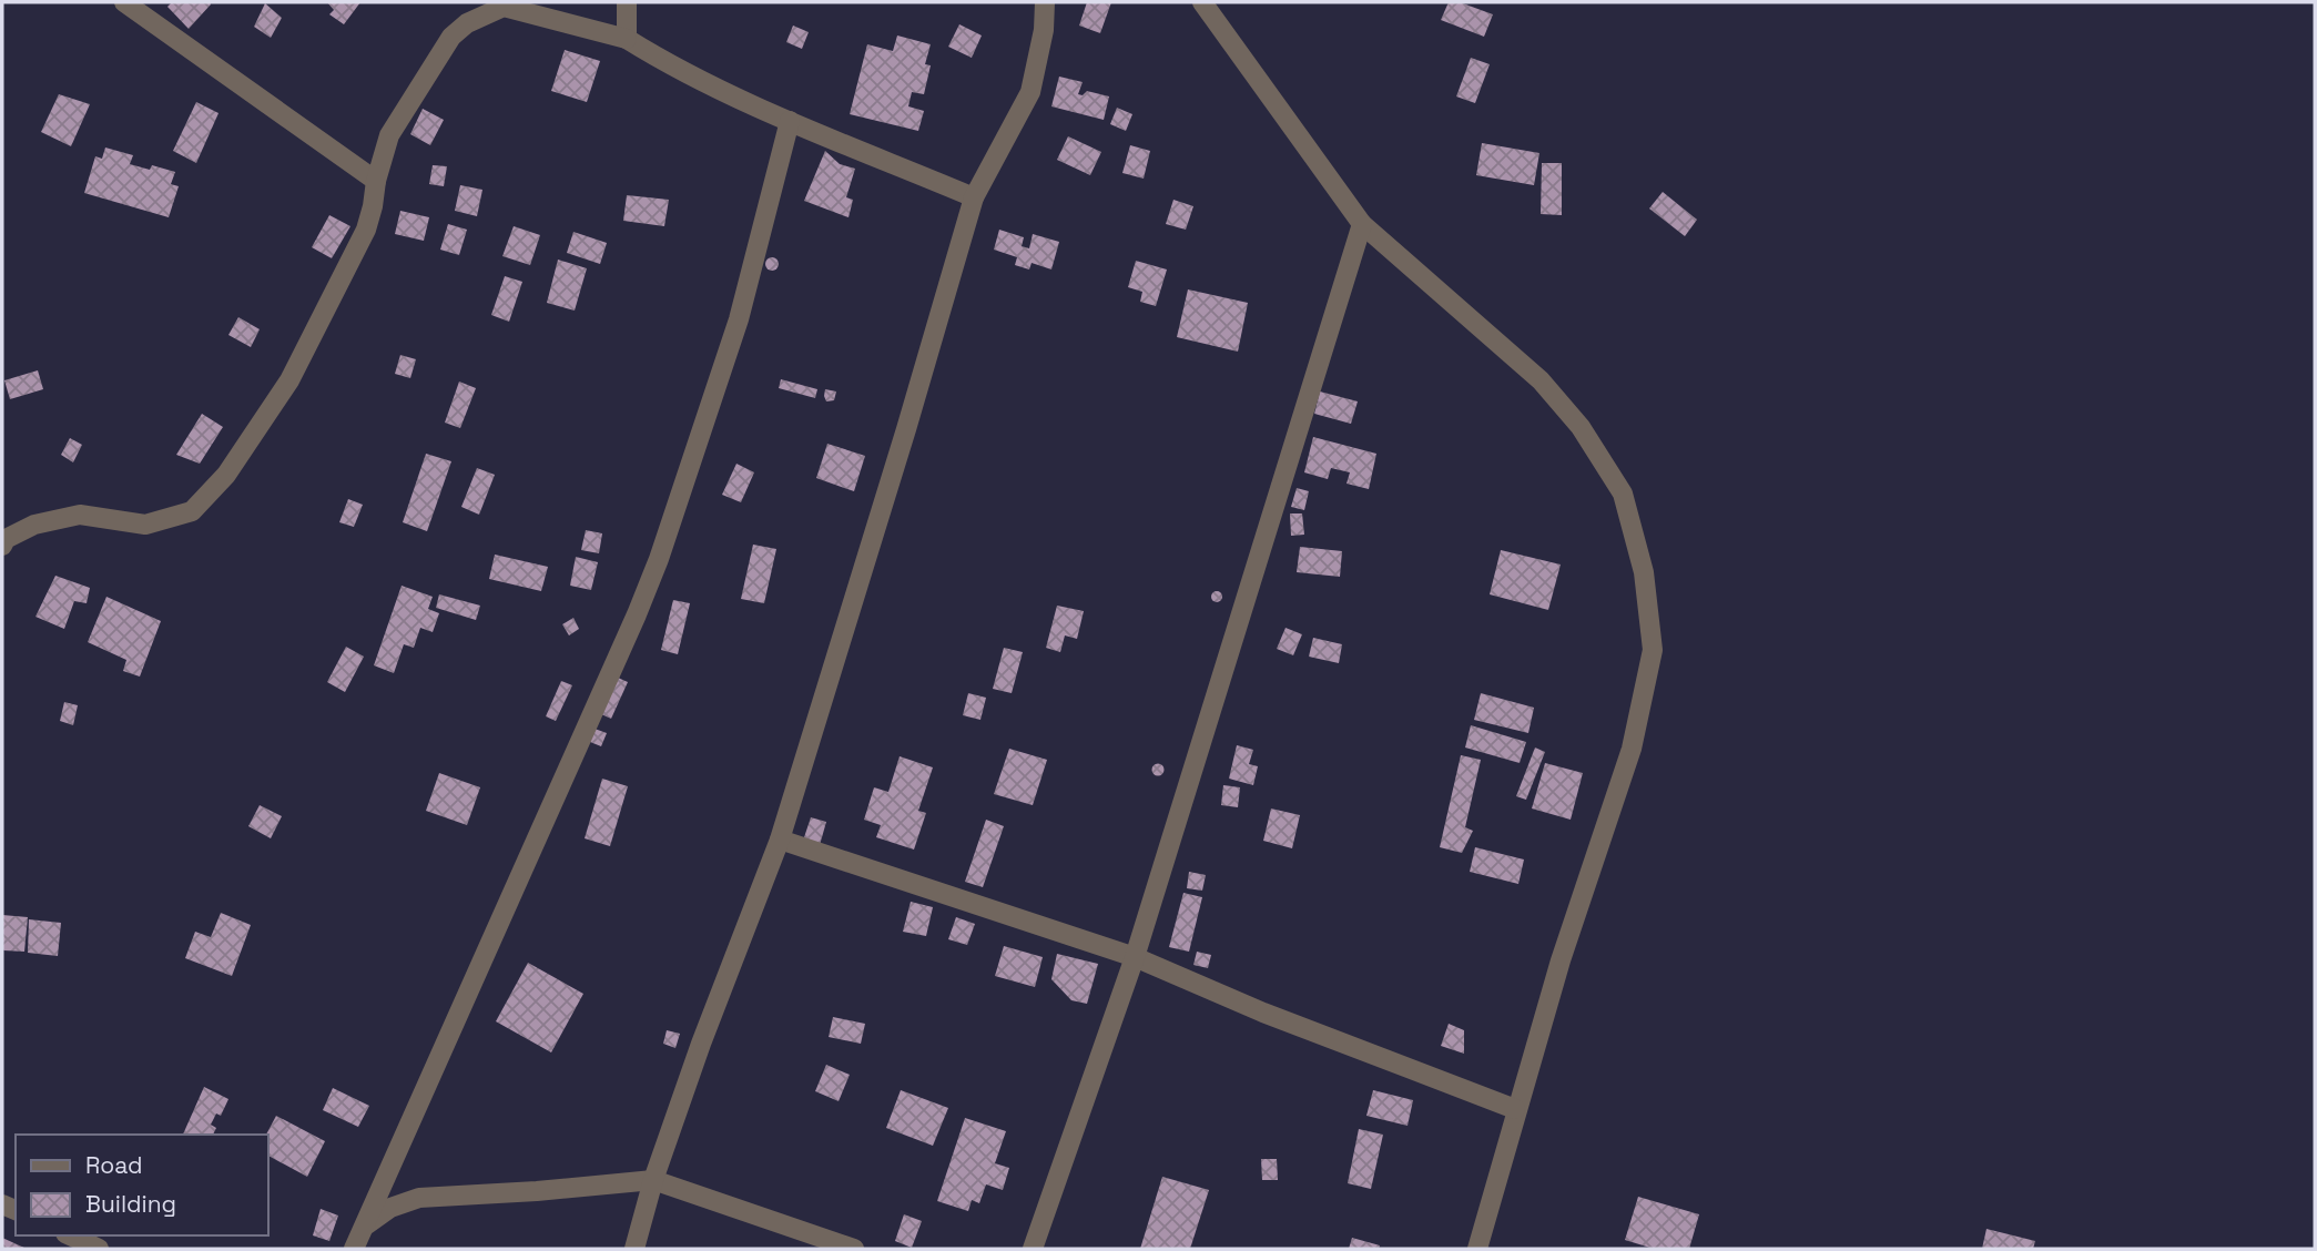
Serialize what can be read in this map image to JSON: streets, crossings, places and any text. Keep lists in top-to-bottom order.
{
  "legend": ["Road", "Building"]
}
